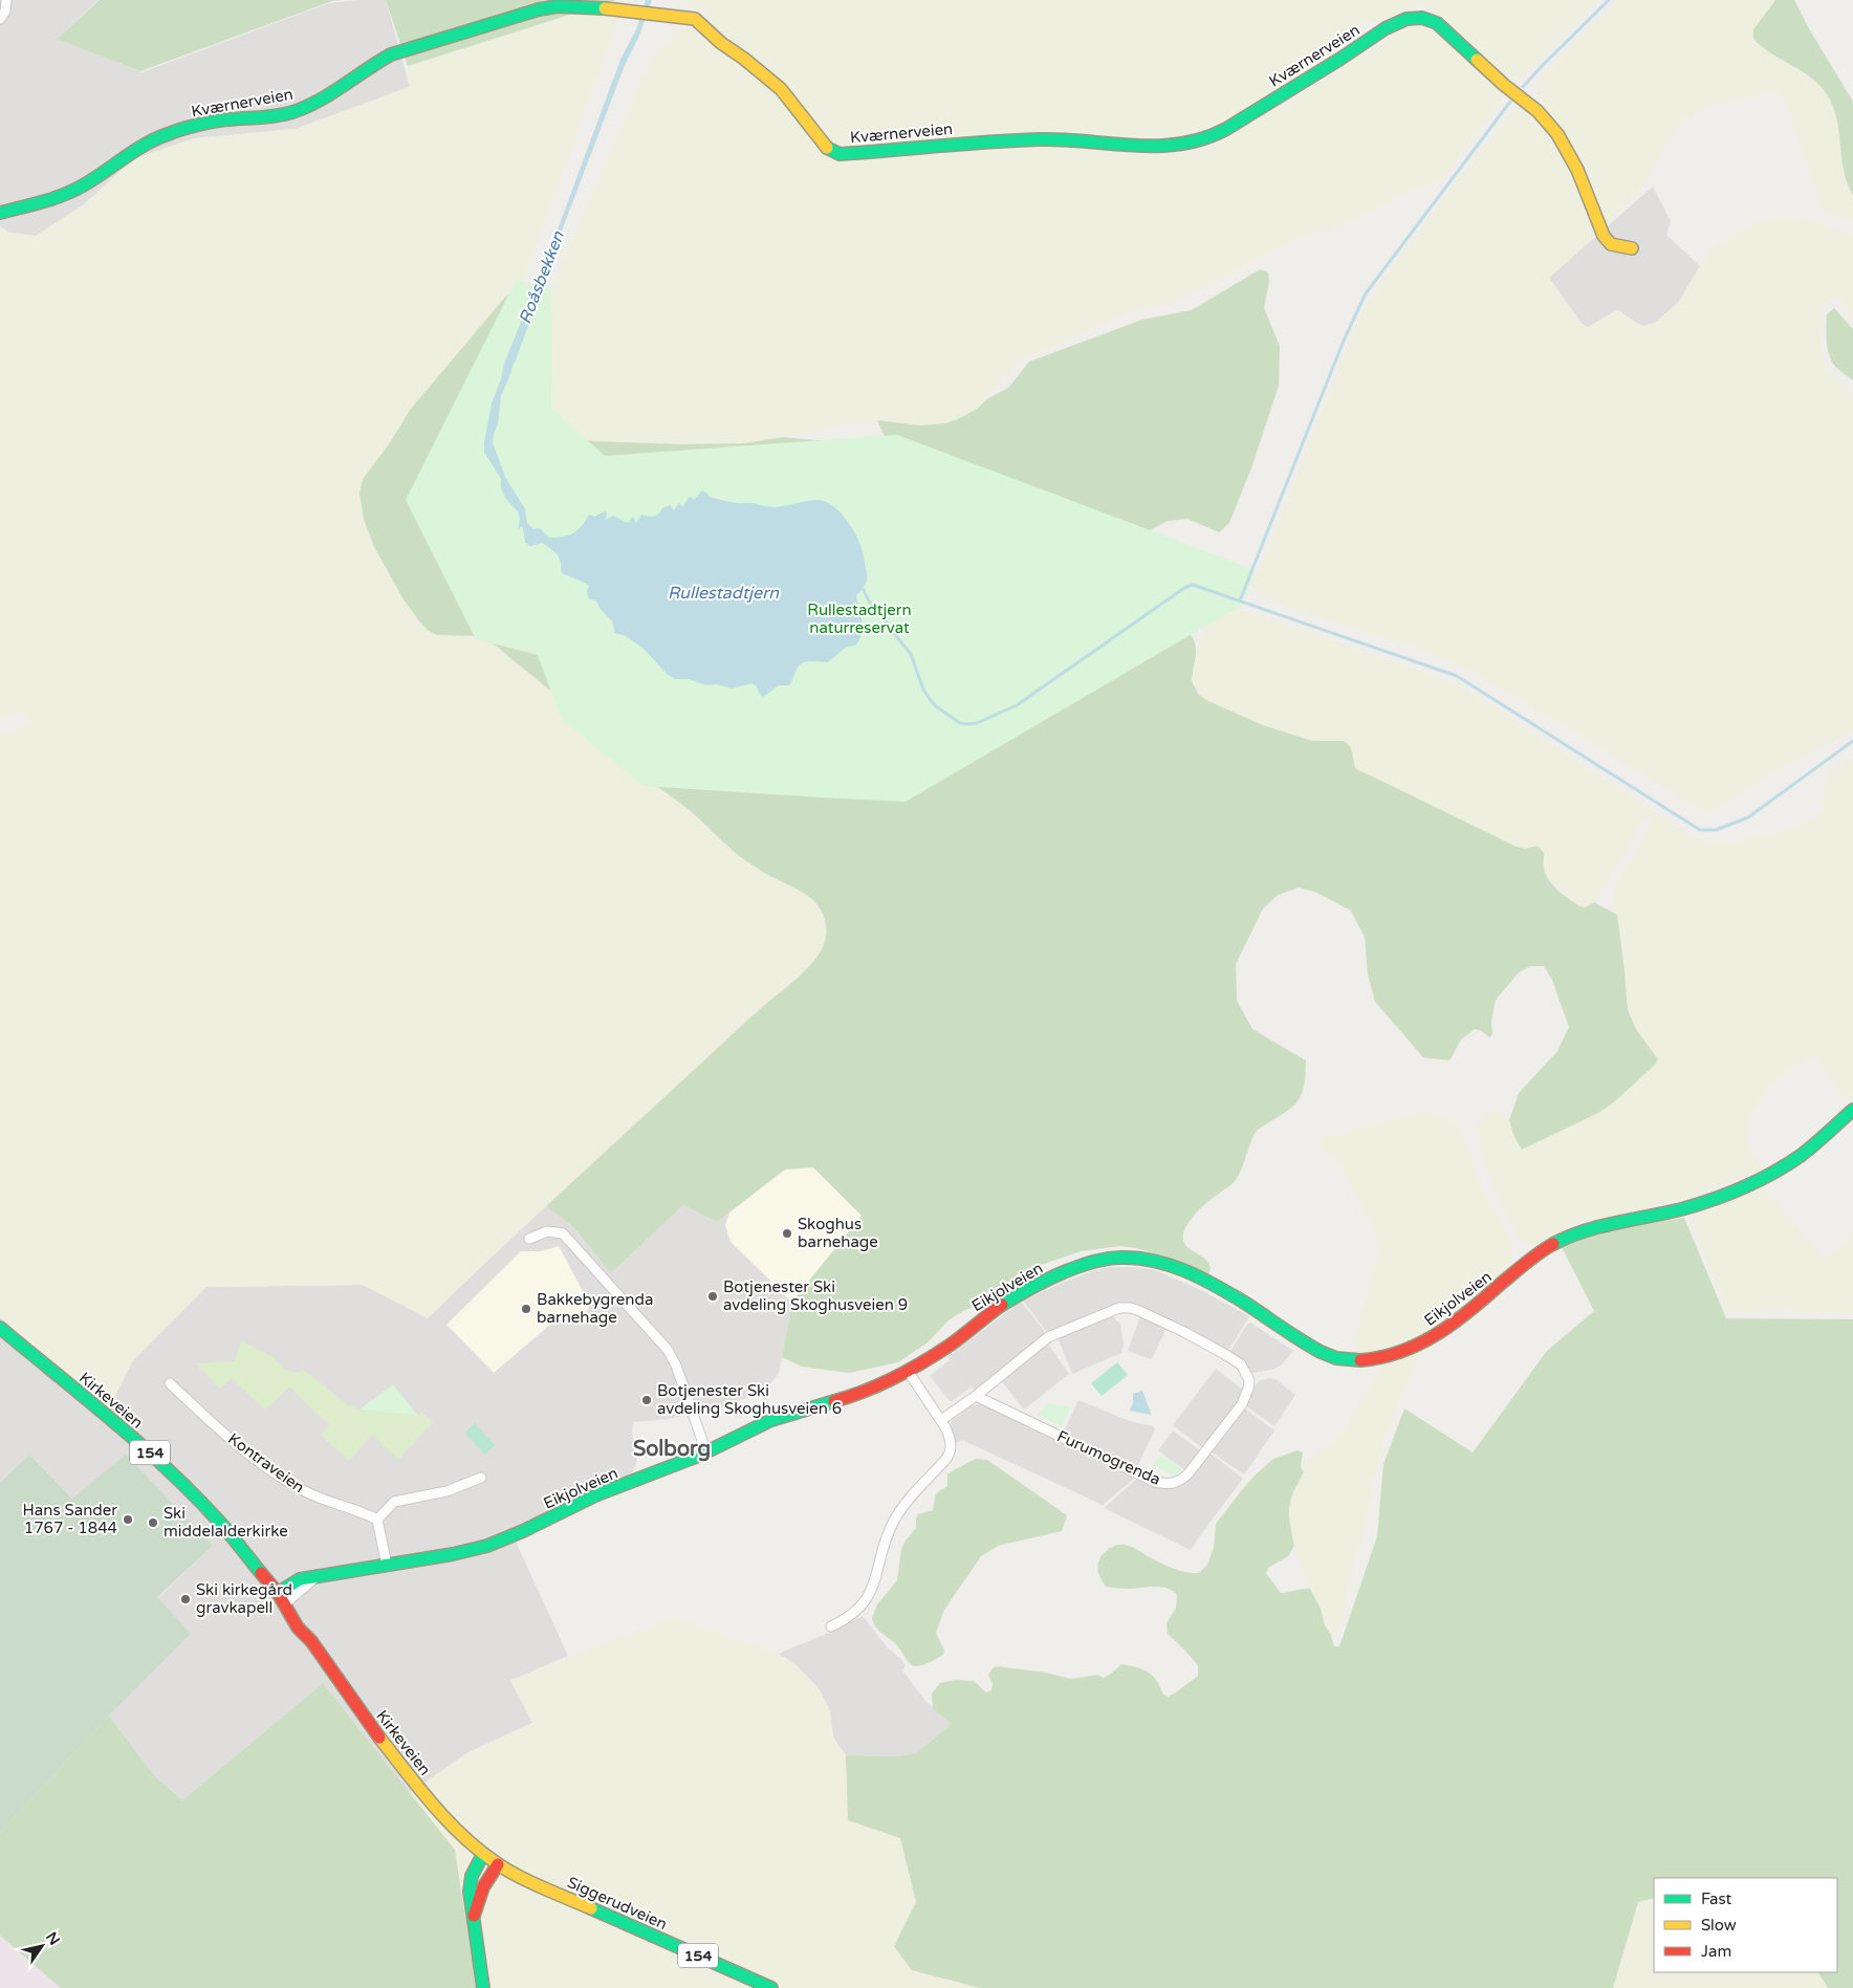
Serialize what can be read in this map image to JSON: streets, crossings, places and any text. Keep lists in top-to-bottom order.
{
  "streets": {
    "street": [
      "Kværnerveien",
      "Eikjolveien",
      "Kirkeveien",
      "154",
      "Furumogrenda",
      "Kontraveien",
      "Siggerudveien"
    ]
  },
  "crossings": [
    ["Eikjolveien", "Kirkeveien"],
    ["Kirkeveien", "Siggerudveien"]
  ],
  "districts": ["Solborg"],
  "water": ["Roåsbekken", "Rullestadtjern"],
  "parks": ["Rullestadtjern naturreservat"],
  "places": [
    "Skoghus barnehage",
    "Botjenester Ski avdeling Skoghusveien 9",
    "Bakkebygrenda barnehage",
    "Botjenester Ski avdeling Skoghusveien 6",
    "Hans Sander 1767 - 1844",
    "Ski middelalderkirke",
    "Ski kirkegård gravkapell"
  ],
  "legend": ["Fast", "Slow", "Jam"],
  "north": "top right"
}
